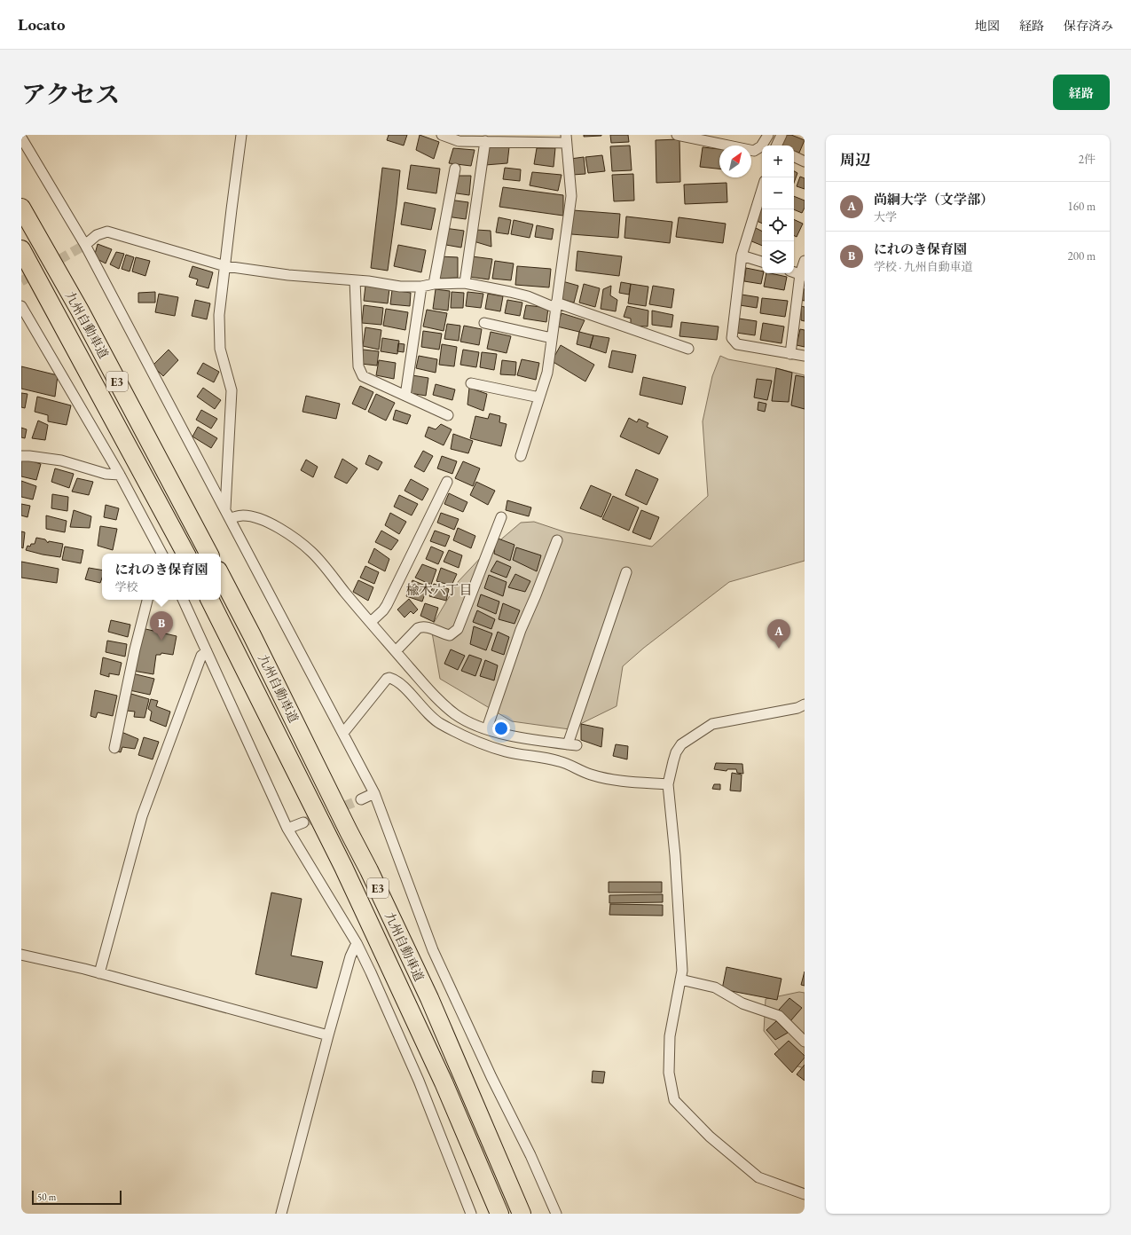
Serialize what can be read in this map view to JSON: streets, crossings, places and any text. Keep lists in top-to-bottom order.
{
  "streets": {
    "highway": ["九州自動車道", "E3"]
  },
  "districts": ["楡木六丁目"],
  "scale_bar": "50 m",
  "north": "top right",
  "page": {
    "header": "Locato",
    "nav": ["地図", "経路", "保存済み"],
    "title": "アクセス",
    "buttons": "経路",
    "heading": ["周辺", "2件"],
    "map_buttons": ["+", "−"],
    "list": [
      {
        "mark": "A",
        "name": "尚絅大学（文学部）",
        "note": "大学",
        "value": "160 m"
      },
      {
        "mark": "B",
        "name": "にれのき保育園",
        "note": "学校 · 九州自動車道",
        "value": "200 m"
      }
    ],
    "popup": ["にれのき保育園", "学校"],
    "pins": ["B", "A"],
    "scale": "50 m"
  }
}
